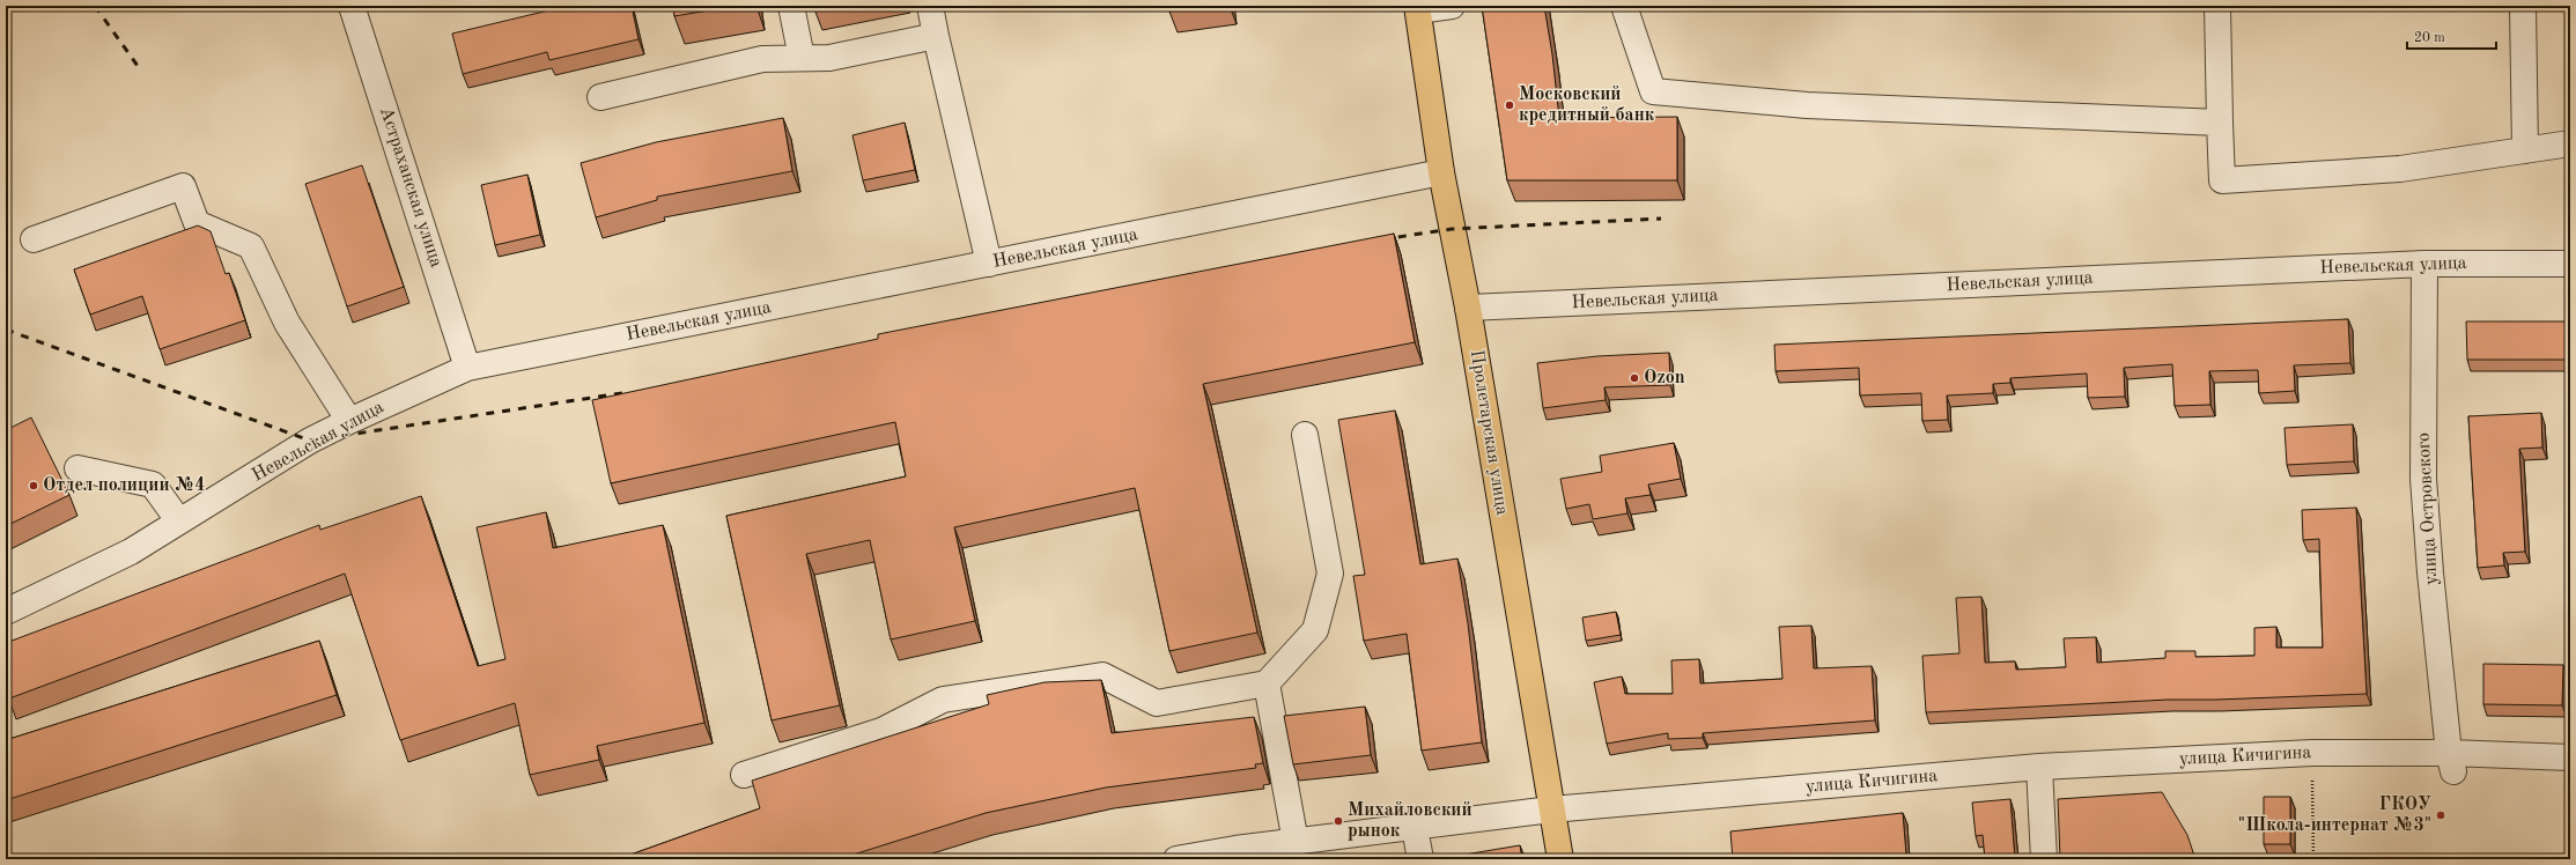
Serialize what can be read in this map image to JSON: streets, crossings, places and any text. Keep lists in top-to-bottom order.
{
  "streets": {
    "main road": ["Пролетарская улица"],
    "street": [
      "Астраханская улица",
      "Невельская улица",
      "улица Островского",
      "улица Кичигина"
    ]
  },
  "crossings": [
    ["Астраханская улица", "Невельская улица"],
    ["Невельская улица", "Пролетарская улица"],
    ["Невельская улица", "улица Островского"],
    ["Пролетарская улица", "улица Кичигина"],
    ["улица Островского", "улица Кичигина"]
  ],
  "places": [
    "Московский кредитный банк",
    "Ozon",
    "Отдел полиции №4",
    "ГКОУ \"Школа-интернат №3\"",
    "Михайловский рынок"
  ],
  "scale_bar": "20 m"
}
